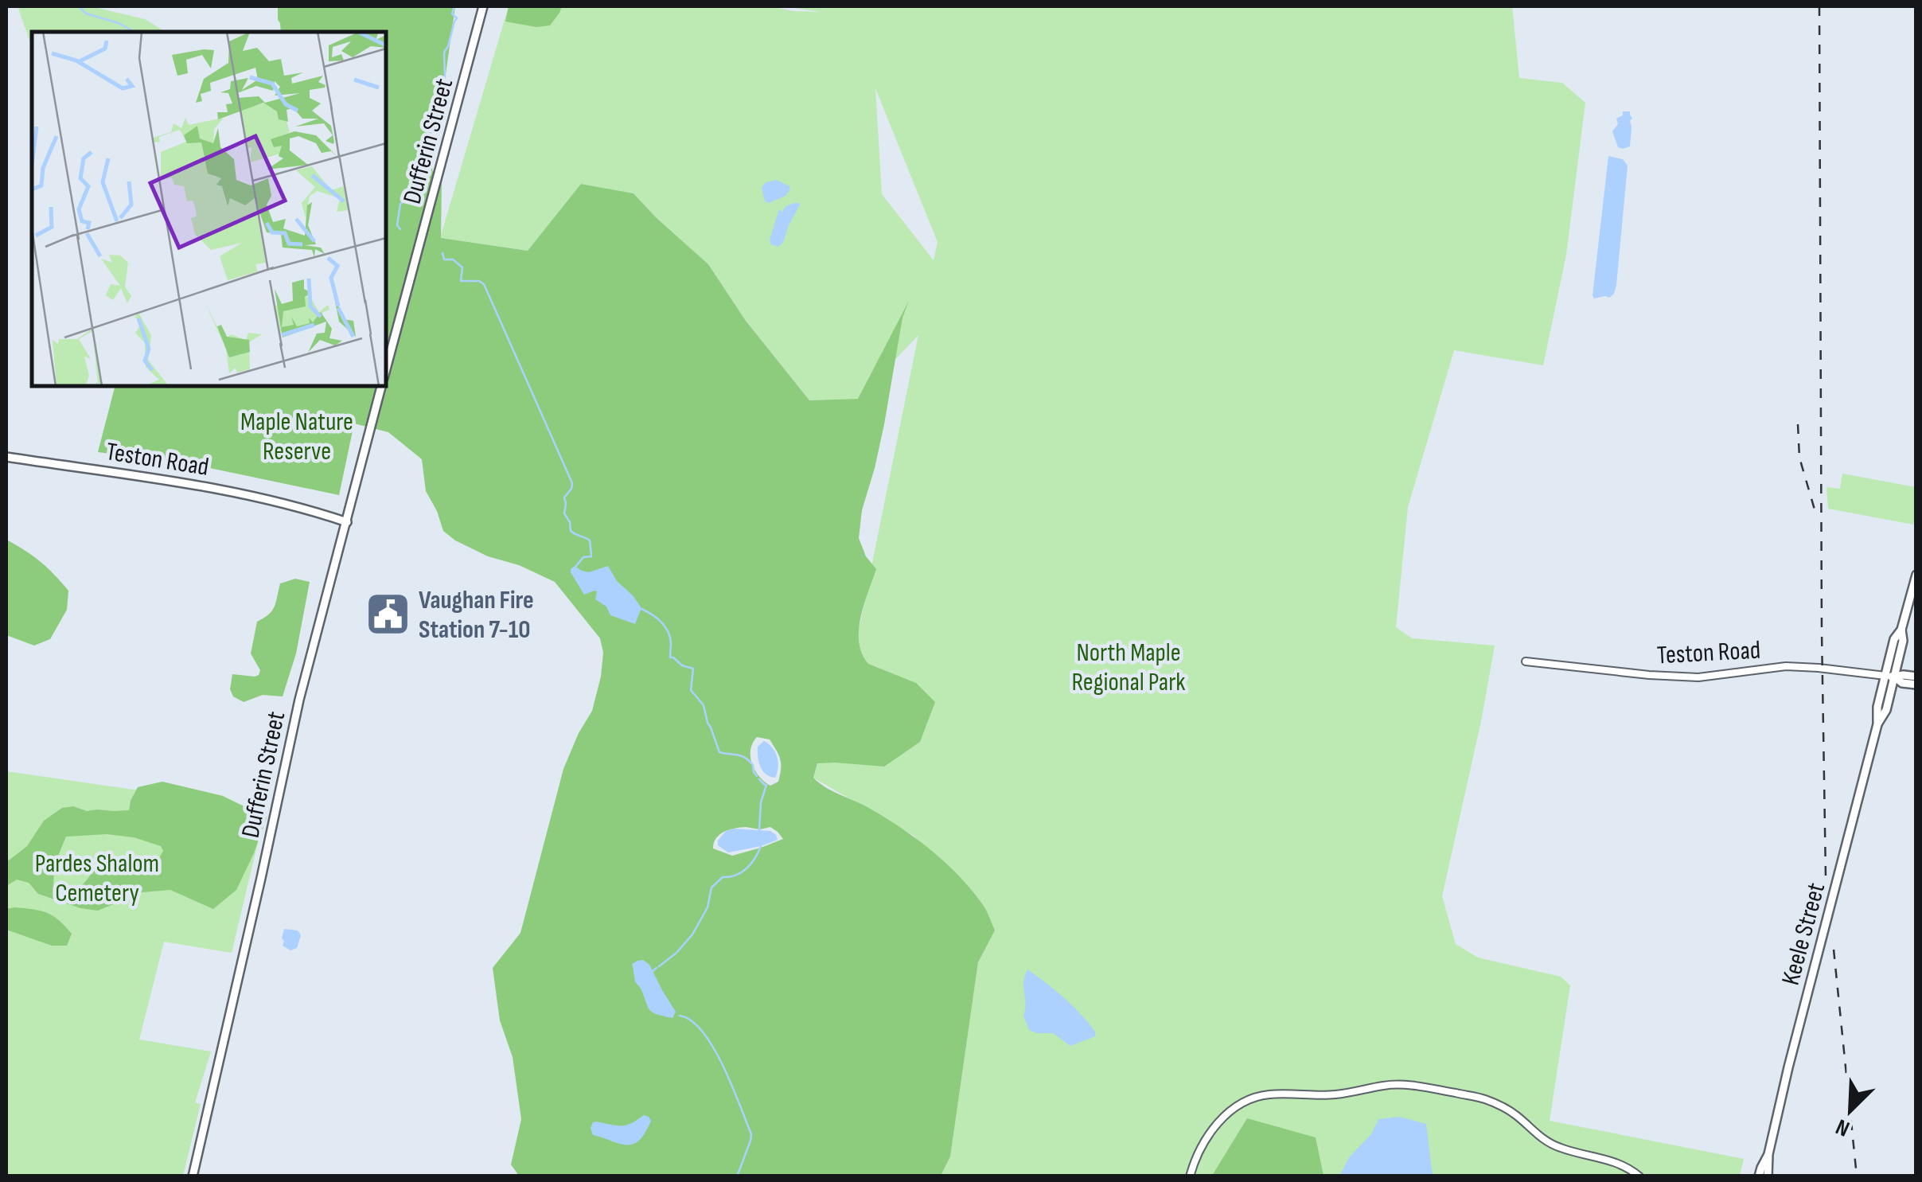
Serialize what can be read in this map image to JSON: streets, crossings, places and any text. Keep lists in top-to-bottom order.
{
  "streets": {
    "main road": ["Dufferin Street", "Teston Road", "Keele Street"]
  },
  "crossings": [
    ["Dufferin Street", "Teston Road"],
    ["Teston Road", "Keele Street"]
  ],
  "parks": ["Maple Nature Reserve", "North Maple Regional Park", "Pardes Shalom Cemetery"],
  "places": {
    "public building": ["Vaughan Fire Station 7-10"]
  },
  "north": "bottom left"
}
